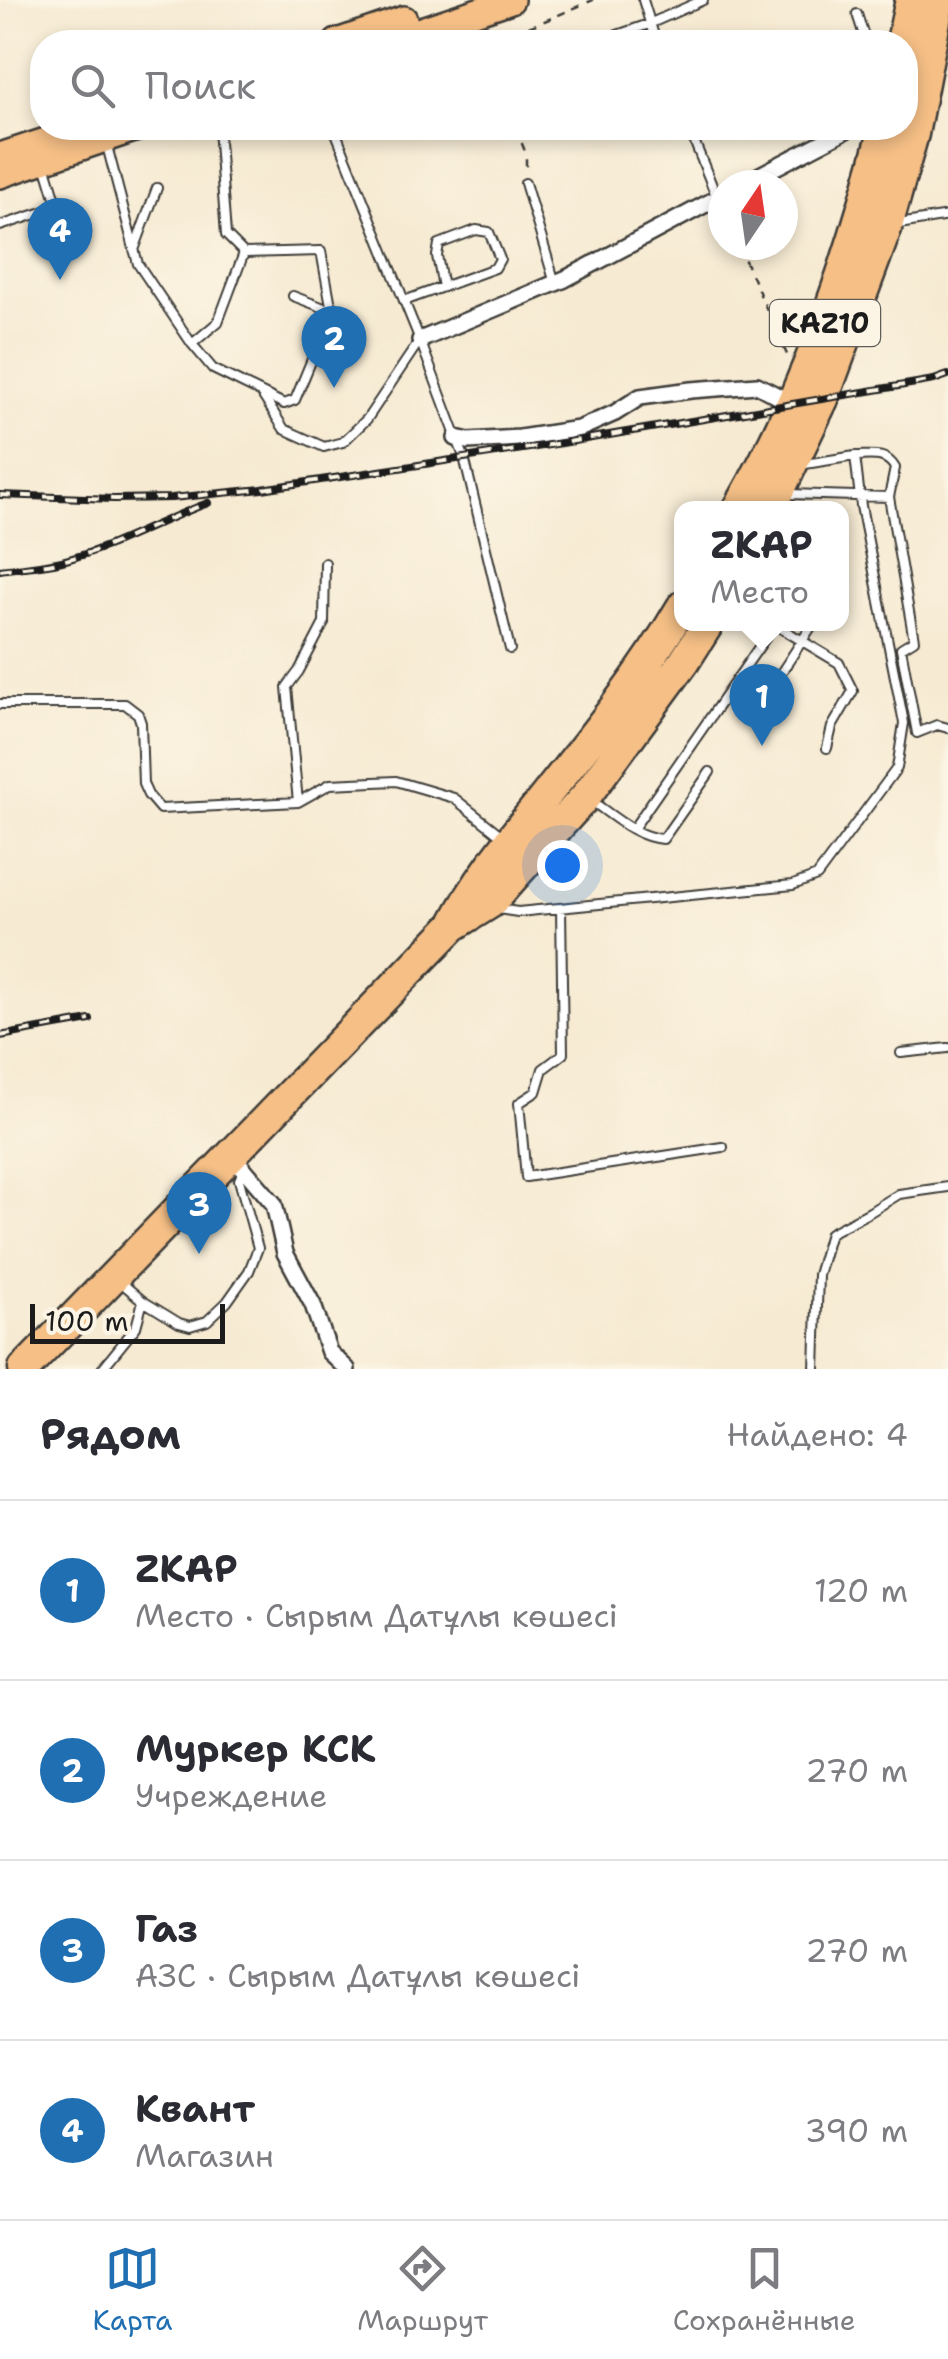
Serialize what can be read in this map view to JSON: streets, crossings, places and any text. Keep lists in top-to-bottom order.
{
  "streets": {
    "highway": ["KAZ10"]
  },
  "scale_bar": "100 m",
  "north": "top",
  "page": {
    "search": "Поиск",
    "pins": [
      "4",
      "2",
      "1",
      "3"
    ],
    "popup": ["ZKAP", "Место"],
    "scale": "100 m",
    "heading": ["Рядом", "Найдено: 4"],
    "list": [
      {
        "mark": "1",
        "name": "ZKAP",
        "note": "Место · Сырым Датұлы көшесі",
        "value": "120 m"
      },
      {
        "mark": "2",
        "name": "Муркер КСК",
        "note": "Учреждение",
        "value": "270 m"
      },
      {
        "mark": "3",
        "name": "Газ",
        "note": "АЗС · Сырым Датұлы көшесі",
        "value": "270 m"
      },
      {
        "mark": "4",
        "name": "Квант",
        "note": "Магазин",
        "value": "390 m"
      }
    ],
    "nav": ["Карта", "Маршрут", "Сохранённые"]
  }
}
